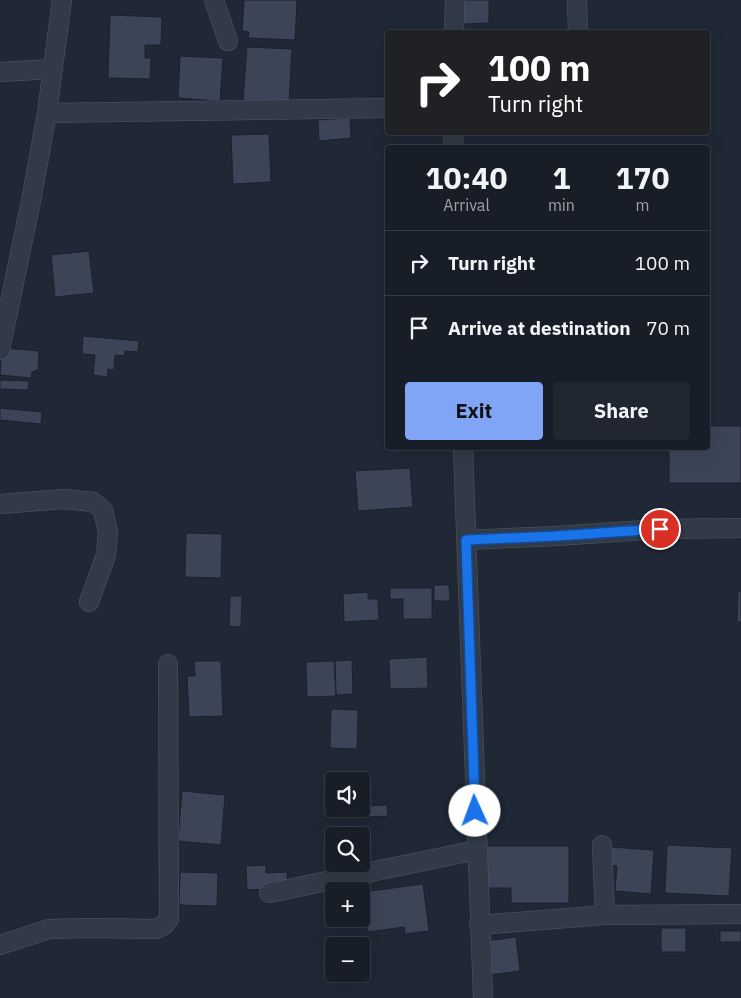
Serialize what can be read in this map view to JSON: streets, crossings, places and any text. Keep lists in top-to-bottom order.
{
  "page": {
    "turn": ["100 m", "Turn right"],
    "eta": [
      "10:40",
      "Arrival",
      "1",
      "min",
      "170",
      "m"
    ],
    "list": [
      {
        "name": "Turn right",
        "value": "100 m"
      },
      {
        "name": "Arrive at destination",
        "value": "70 m"
      }
    ],
    "buttons": ["Exit", "Share"],
    "map_buttons": ["+", "−"]
  }
}
